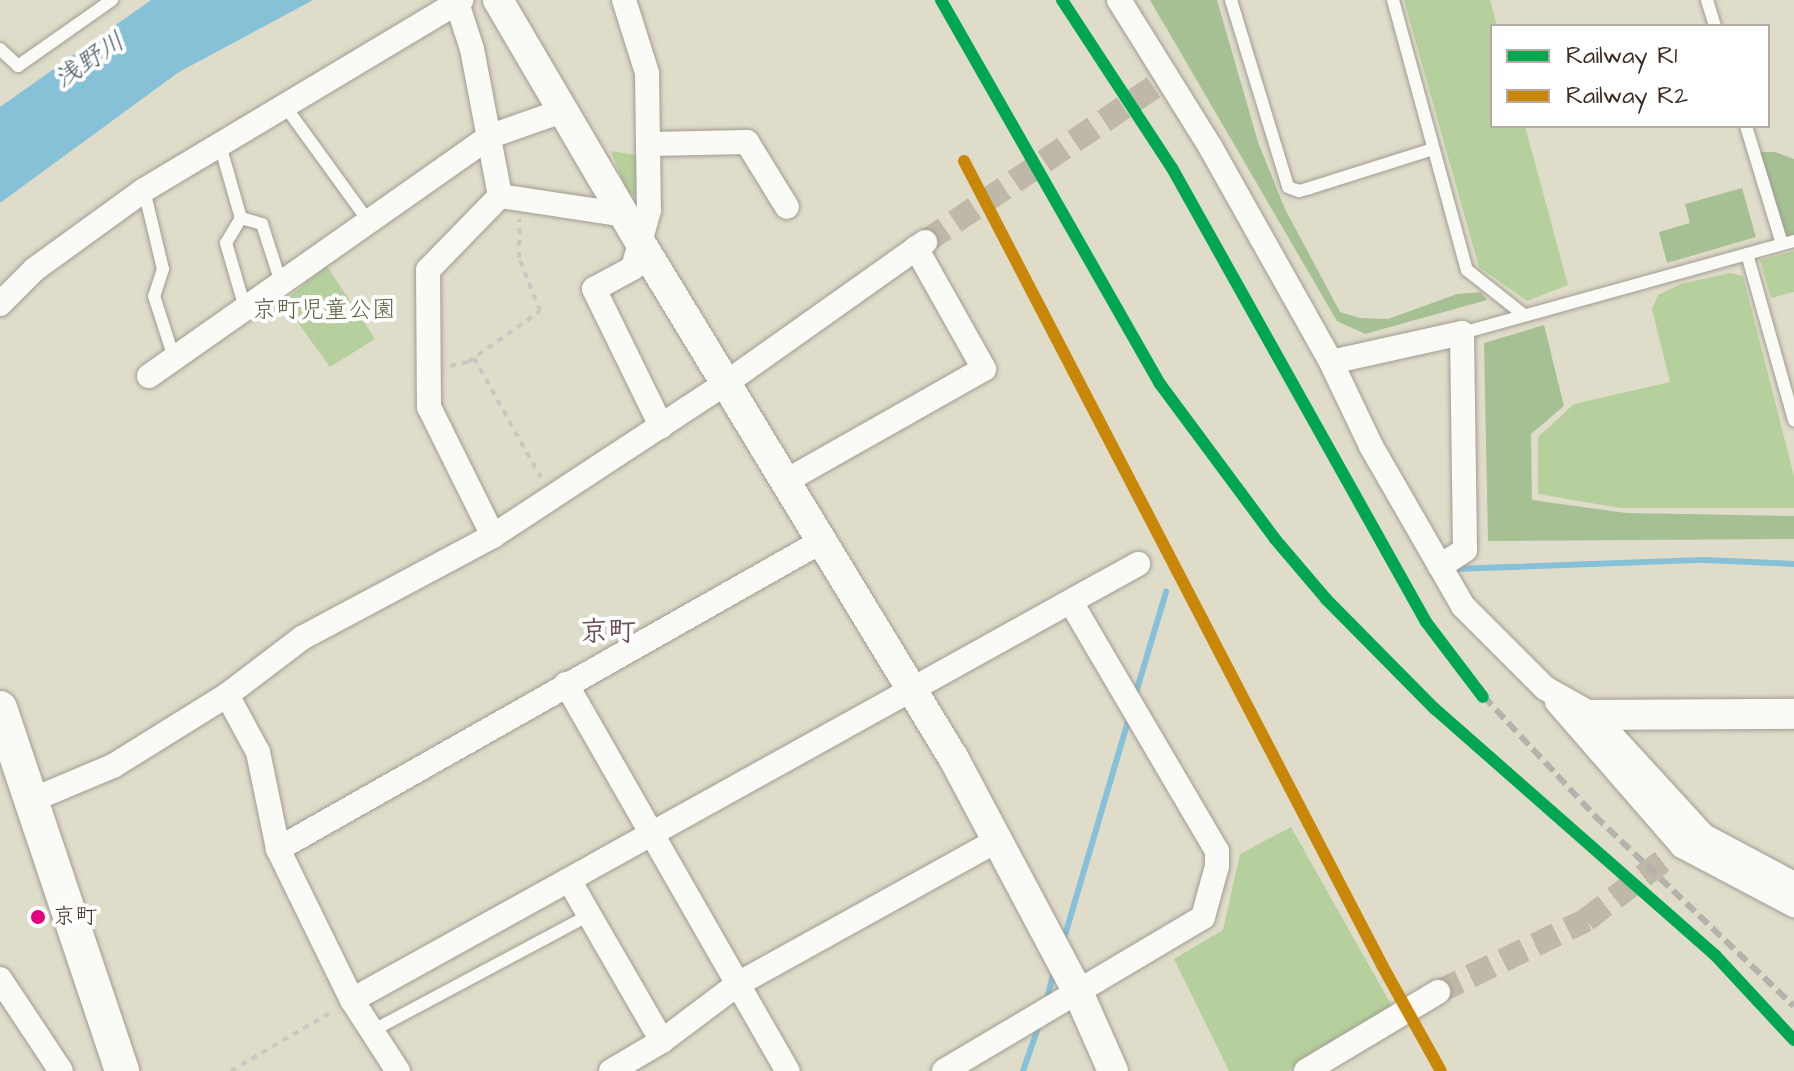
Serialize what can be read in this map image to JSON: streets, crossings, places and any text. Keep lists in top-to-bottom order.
{
  "districts": ["京町"],
  "water": ["浅野川"],
  "parks": ["京町児童公園"],
  "places": ["京町"],
  "lines": ["rail line R1", "rail line R2"],
  "legend": ["Railway R1", "Railway R2"]
}
